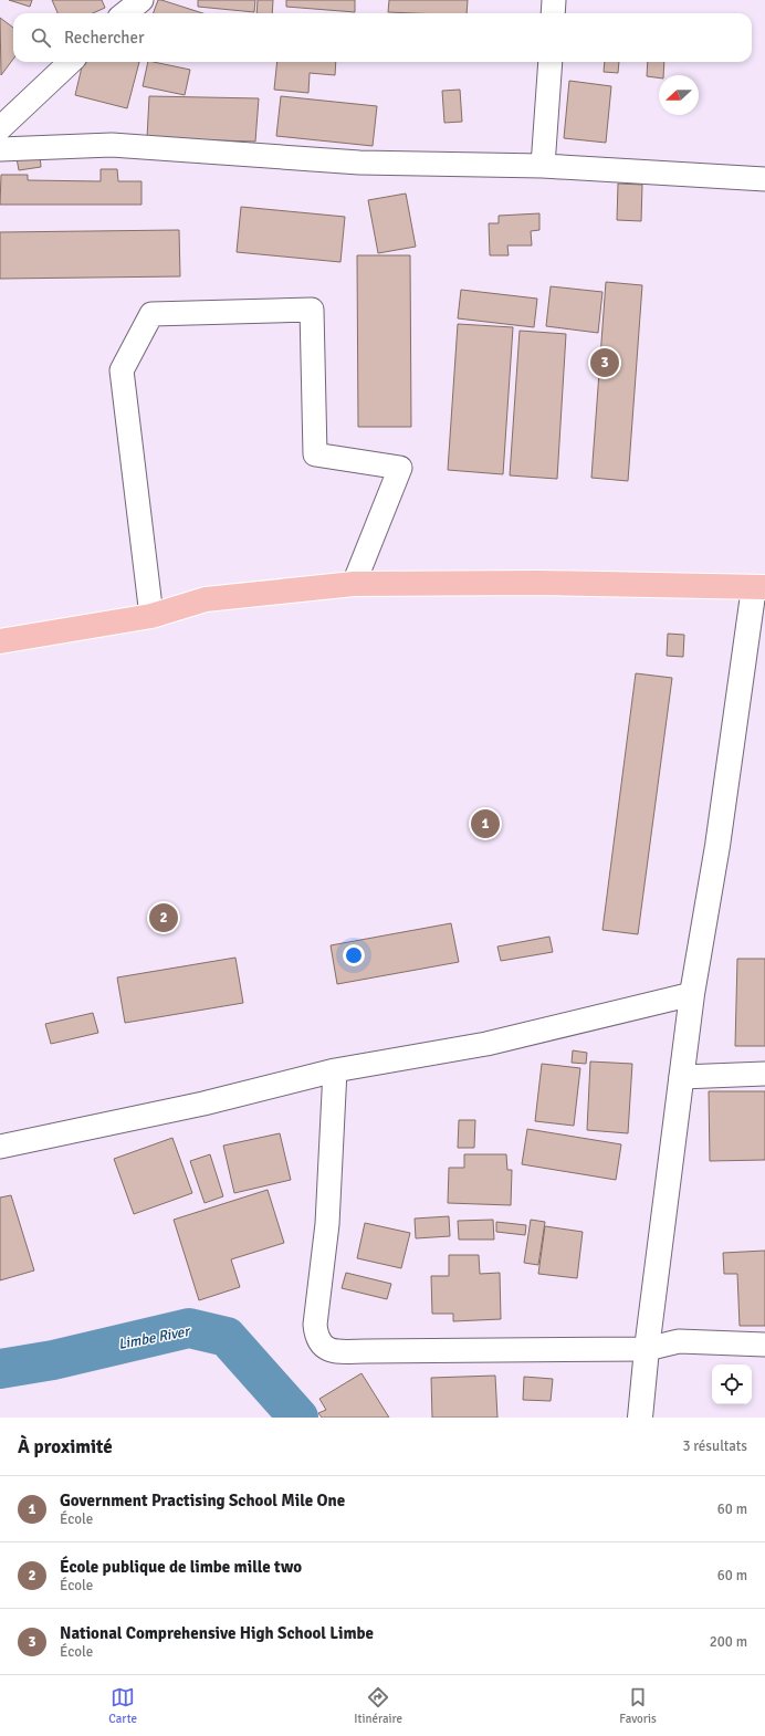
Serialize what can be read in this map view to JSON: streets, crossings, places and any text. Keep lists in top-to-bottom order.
{
  "water": ["Limbe River"],
  "north": "left",
  "page": {
    "search": "Rechercher",
    "pins": ["3", "1", "2"],
    "heading": ["À proximité", "3 résultats"],
    "list": [
      {
        "mark": "1",
        "name": "Government Practising School Mile One",
        "note": "École",
        "value": "60 m"
      },
      {
        "mark": "2",
        "name": "École publique de limbe mille two",
        "note": "École",
        "value": "60 m"
      },
      {
        "mark": "3",
        "name": "National Comprehensive High School Limbe",
        "note": "École",
        "value": "200 m"
      }
    ],
    "nav": ["Carte", "Itinéraire", "Favoris"]
  }
}
